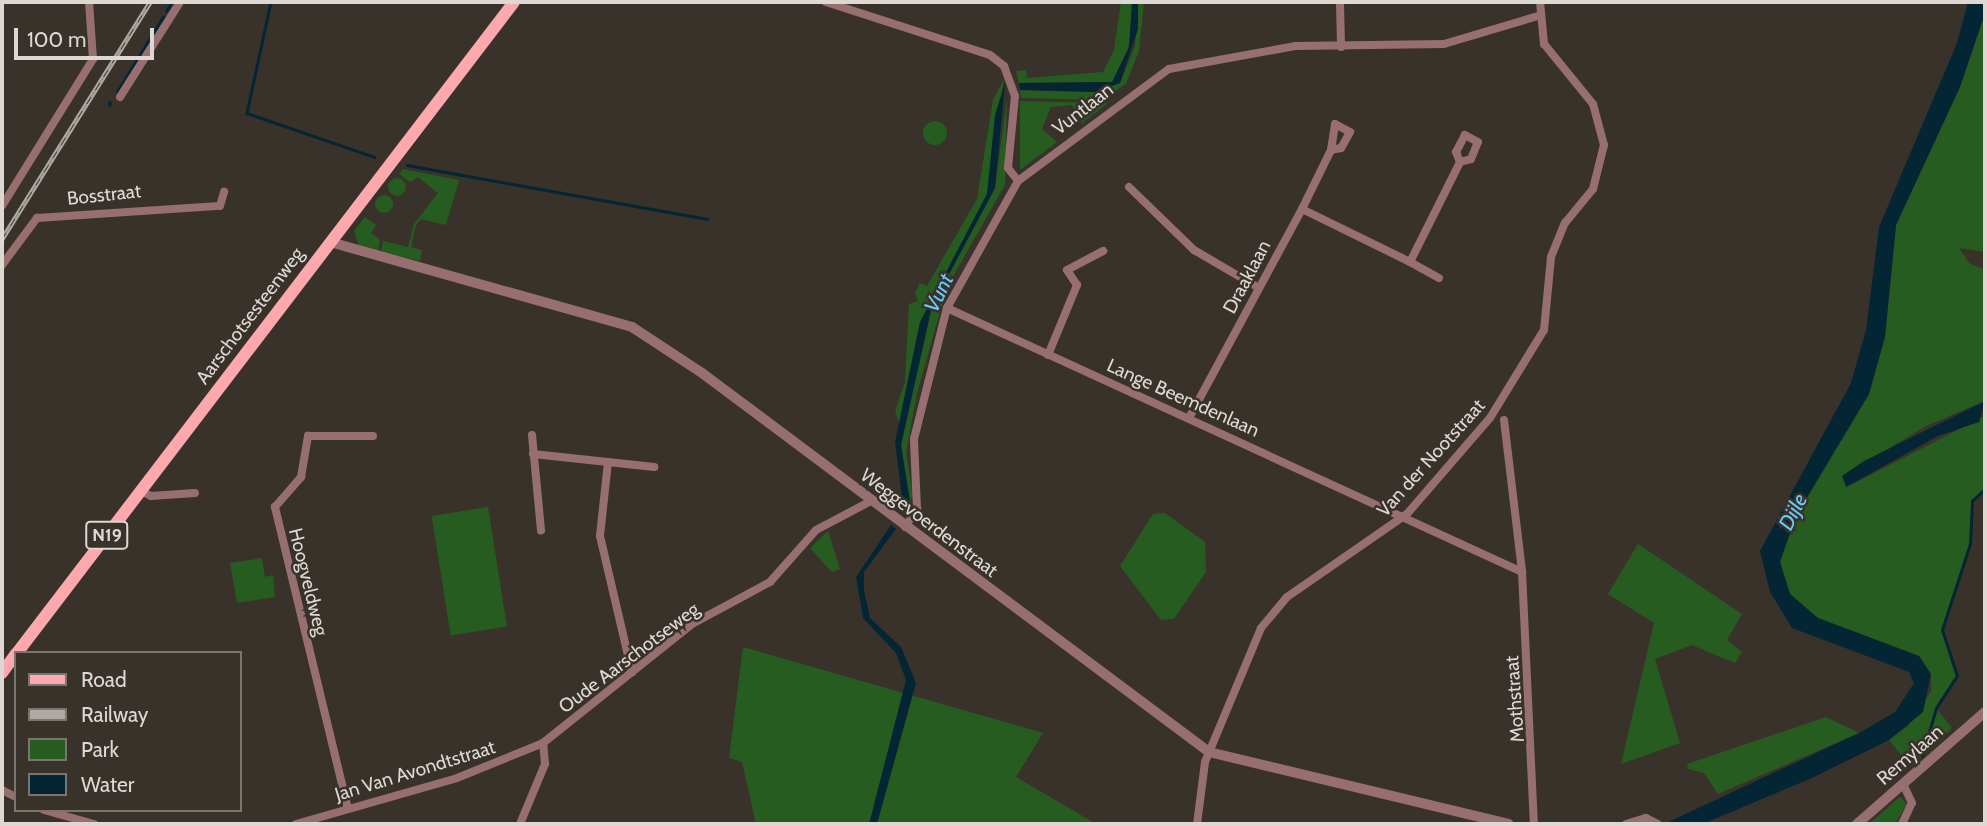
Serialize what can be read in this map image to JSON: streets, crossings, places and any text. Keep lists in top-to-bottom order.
{
  "streets": {
    "main road": ["Aarschotsesteenweg", "N19"],
    "street": [
      "Vuntlaan",
      "Bosstraat",
      "Draaklaan",
      "Lange Beemdenlaan",
      "Van der Nootstraat",
      "Weggevoerdenstraat",
      "Hoogveldweg",
      "Oude Aarschotseweg",
      "Mothstraat",
      "Remylaan",
      "Jan Van Avondtstraat"
    ]
  },
  "crossings": [
    ["Vuntlaan", "Lange Beemdenlaan"],
    ["Vuntlaan", "Van der Nootstraat"],
    ["Vuntlaan", "Weggevoerdenstraat"],
    ["Draaklaan", "Lange Beemdenlaan"],
    ["Aarschotsesteenweg", "Weggevoerdenstraat"],
    ["Lange Beemdenlaan", "Van der Nootstraat"],
    ["Van der Nootstraat", "Weggevoerdenstraat"],
    ["Weggevoerdenstraat", "Oude Aarschotseweg"],
    ["Hoogveldweg", "Jan Van Avondtstraat"],
    ["Oude Aarschotseweg", "Jan Van Avondtstraat"]
  ],
  "water": ["Vunt", "Dijle"],
  "legend": [
    "Road",
    "Railway",
    "Park",
    "Water"
  ],
  "scale_bar": "100 m"
}
